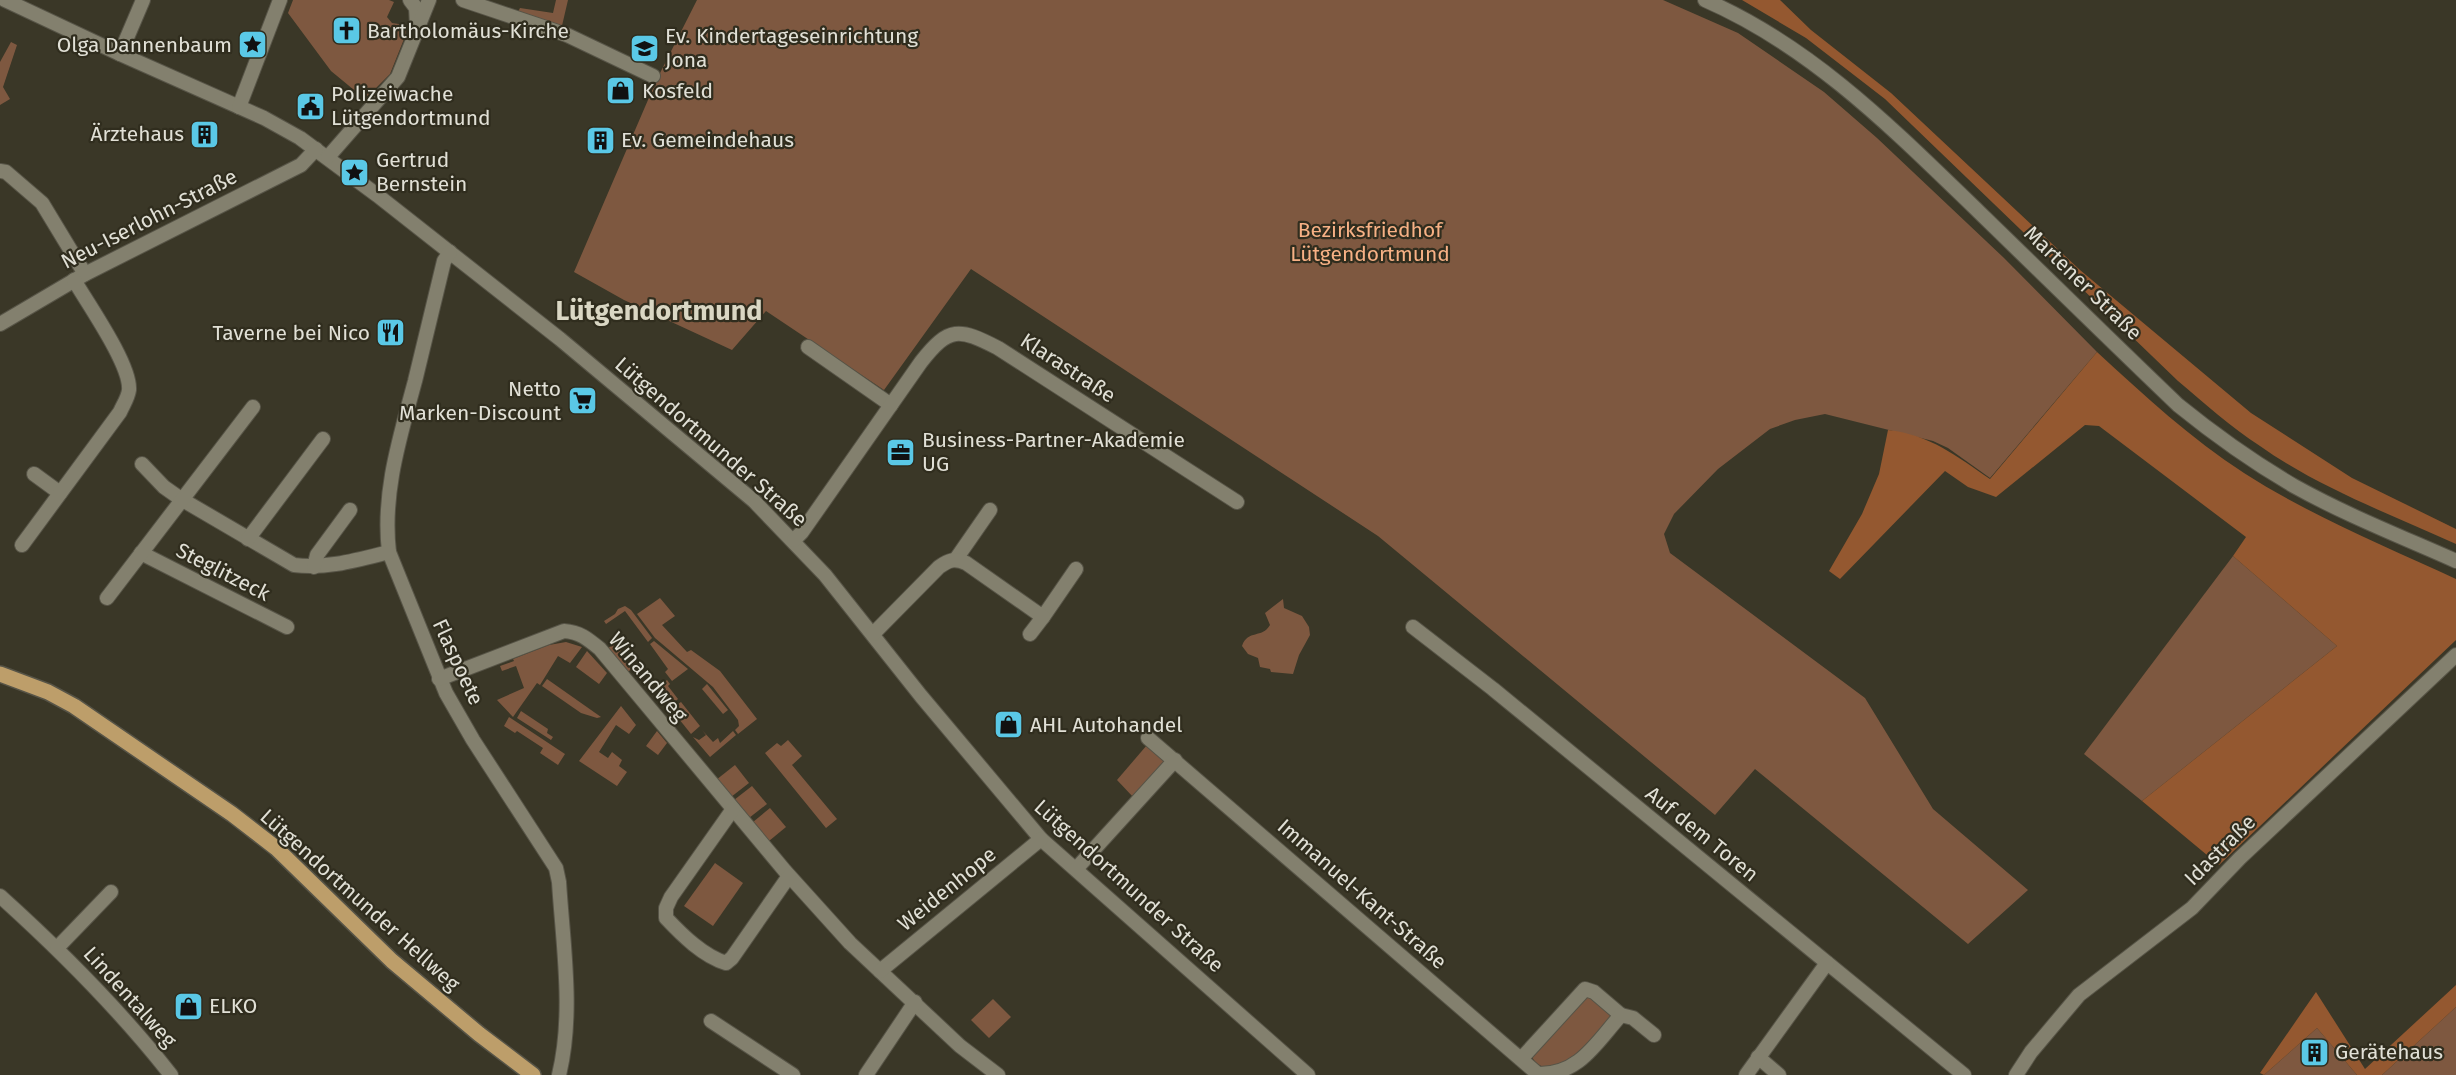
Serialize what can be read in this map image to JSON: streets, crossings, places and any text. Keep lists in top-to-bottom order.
{
  "streets": {
    "main road": ["Lütgendortmunder Hellweg"],
    "street": [
      "Neu-Iserlohn-Straße",
      "Martener Straße",
      "Klarastraße",
      "Lütgendortmunder Straße",
      "Steglitzeck",
      "Flaspoete",
      "Winandweg",
      "Auf dem Toren",
      "Idastraße",
      "Weidenhope",
      "Immanuel-Kant-Straße",
      "Lindentalweg"
    ]
  },
  "crossings": [
    ["Neu-Iserlohn-Straße", "Lütgendortmunder Straße"],
    ["Klarastraße", "Lütgendortmunder Straße"],
    ["Lütgendortmunder Straße", "Flaspoete"],
    ["Lütgendortmunder Straße", "Weidenhope"],
    ["Flaspoete", "Winandweg"],
    ["Winandweg", "Weidenhope"]
  ],
  "districts": ["Lütgendortmund"],
  "parks": ["Bezirksfriedhof Lütgendortmund"],
  "places": {
    "church": ["Bartholomäus-Kirche"],
    "place": ["Olga Dannenbaum", "Gertrud Bernstein"],
    "school or university": ["Ev. Kindertageseinrichtung Jona"],
    "shop": ["Kosfeld", "AHL Autohandel", "ELKO"],
    "public building": ["Polizeiwache Lütgendortmund"],
    "building": ["Ärztehaus", "Ev. Gemeindehaus", "Gerätehaus"],
    "restaurant": ["Taverne bei Nico"],
    "supermarket": ["Netto Marken-Discount"],
    "office": ["Business-Partner-Akademie UG"]
  }
}
